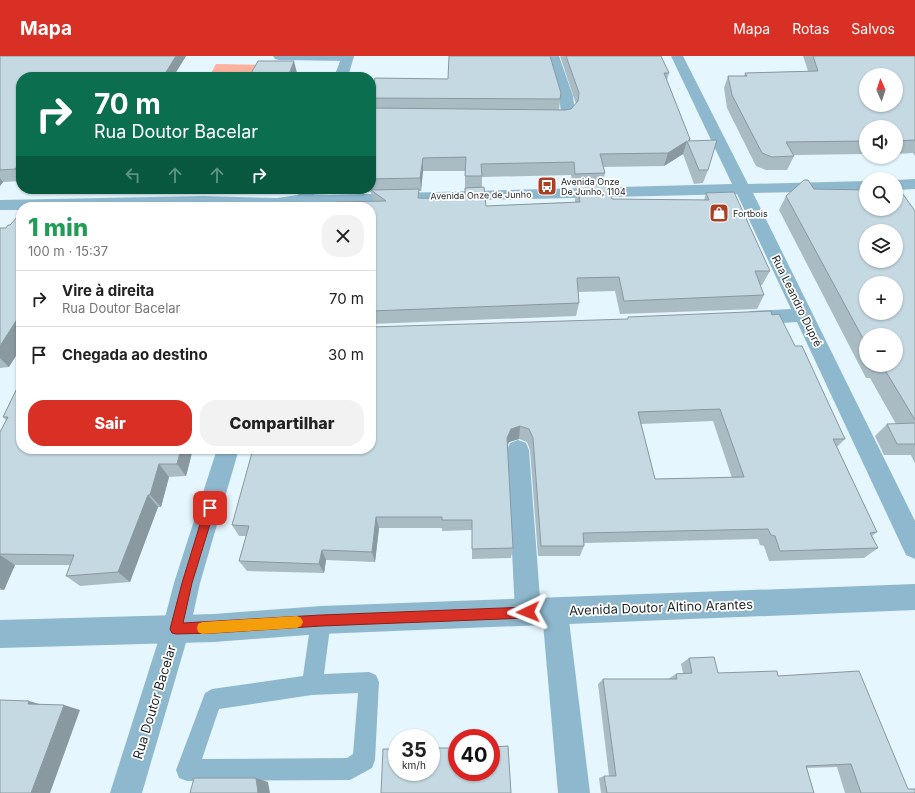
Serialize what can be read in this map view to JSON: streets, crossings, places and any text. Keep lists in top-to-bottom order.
{
  "streets": {
    "street": [
      "Avenida Onze de Junho",
      "Rua Leandro Dupré",
      "Avenida Doutor Altino Arantes",
      "Rua Doutor Bacelar"
    ]
  },
  "crossings": [
    ["Avenida Onze de Junho", "Rua Leandro Dupré"],
    ["Avenida Doutor Altino Arantes", "Rua Doutor Bacelar"]
  ],
  "places": {
    "bus stop": ["Avenida Onze De Junho, 1104"],
    "shop": ["Fortbois"]
  },
  "north": "top",
  "page": {
    "header": "Mapa",
    "nav": ["Mapa", "Rotas", "Salvos"],
    "map_buttons": ["+", "−"],
    "turn": ["70 m", "Rua Doutor Bacelar"],
    "heading": ["1 min", "100 m · 15:37"],
    "list": [
      {
        "name": "Vire à direita",
        "note": "Rua Doutor Bacelar",
        "value": "70 m"
      },
      {
        "name": "Chegada ao destino",
        "value": "30 m"
      }
    ],
    "buttons": ["Sair", "Compartilhar"],
    "speed": "35 km/h",
    "limit": "40"
  }
}
